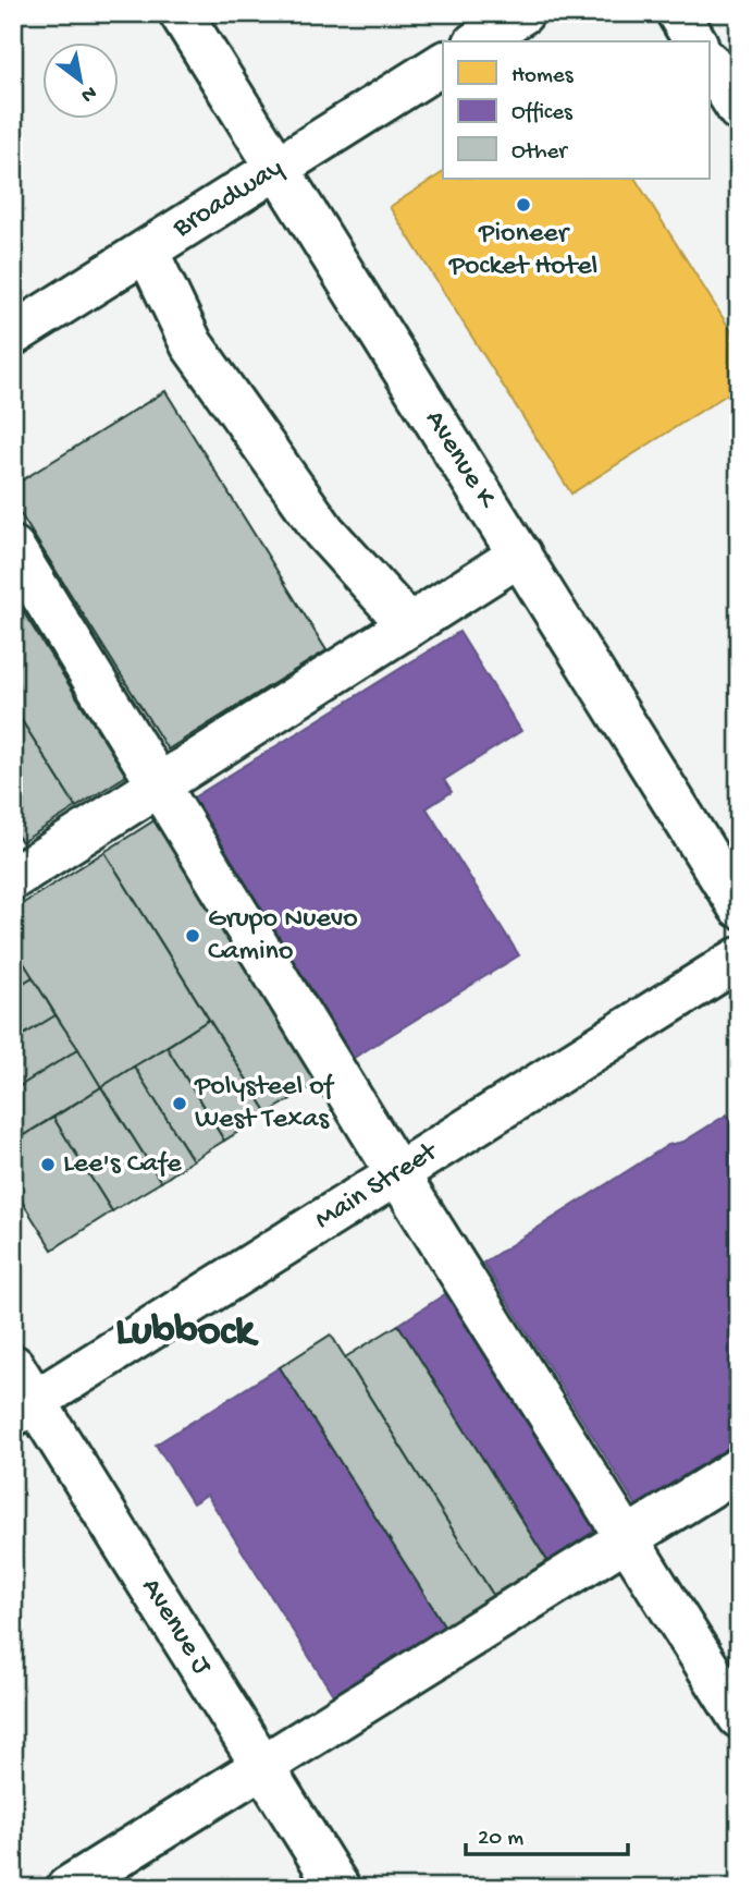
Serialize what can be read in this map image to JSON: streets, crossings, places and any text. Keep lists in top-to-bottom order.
{
  "streets": {
    "main road": [
      "Broadway",
      "Avenue K",
      "Main Street",
      "Avenue J"
    ]
  },
  "crossings": [
    ["Broadway", "Avenue K"],
    ["Main Street", "Avenue J"]
  ],
  "districts": ["Lubbock"],
  "places": [
    "Pioneer Pocket Hotel",
    "Grupo Nuevo Camino",
    "Polysteel of West Texas",
    "Lee's Cafe"
  ],
  "legend": ["Homes", "Offices", "Other"],
  "scale_bar": "20 m",
  "north": "bottom right"
}
